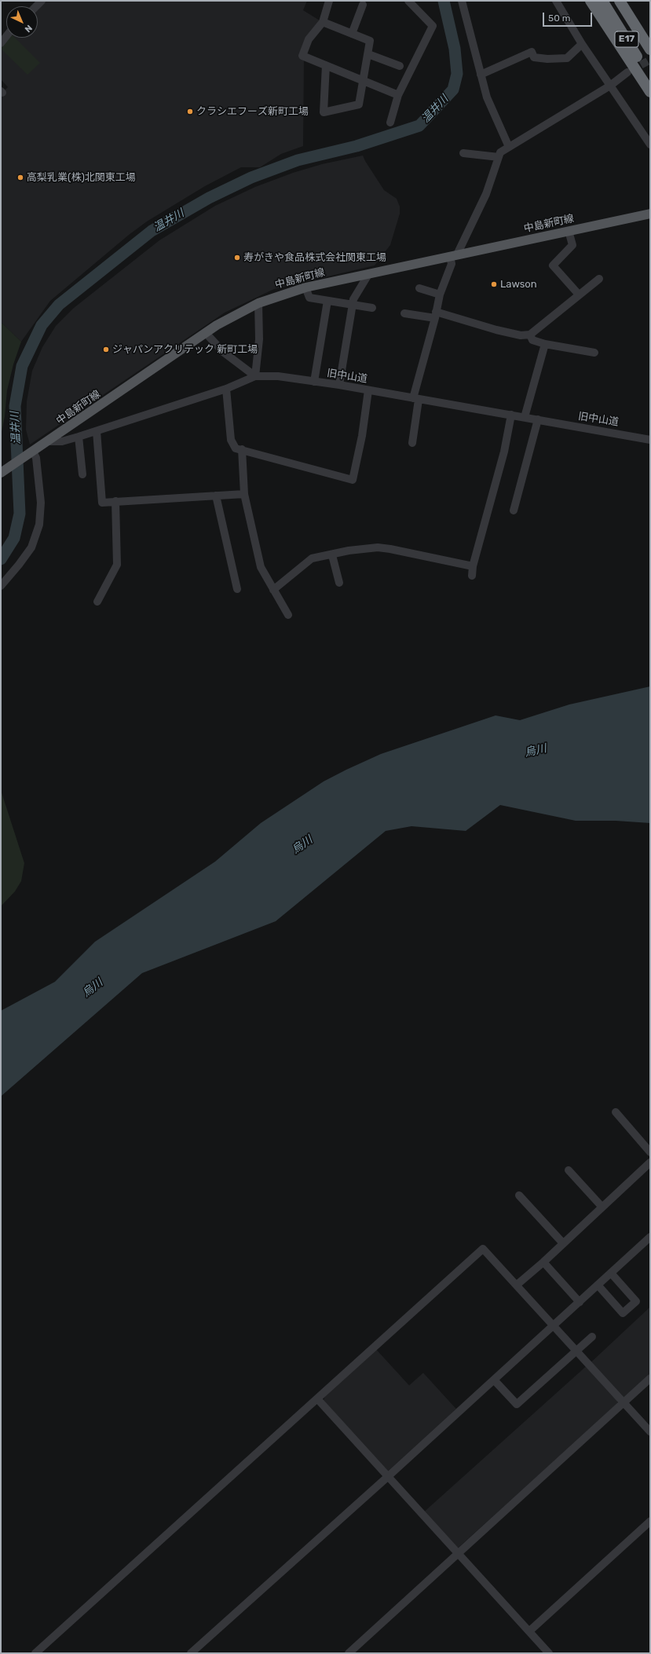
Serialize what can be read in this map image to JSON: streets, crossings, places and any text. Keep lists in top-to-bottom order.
{
  "streets": {
    "highway": ["E17"],
    "main road": ["中島新町線"],
    "street": ["旧中山道"]
  },
  "crossings": [
    ["中島新町線", "旧中山道"]
  ],
  "water": ["温井川", "烏川"],
  "places": [
    "クラシエフーズ新町工場",
    "高梨乳業(株)北関東工場",
    "寿がきや食品株式会社関東工場",
    "Lawson",
    "ジャパンアクリテック 新町工場"
  ],
  "scale_bar": "50 m",
  "north": "bottom right"
}
